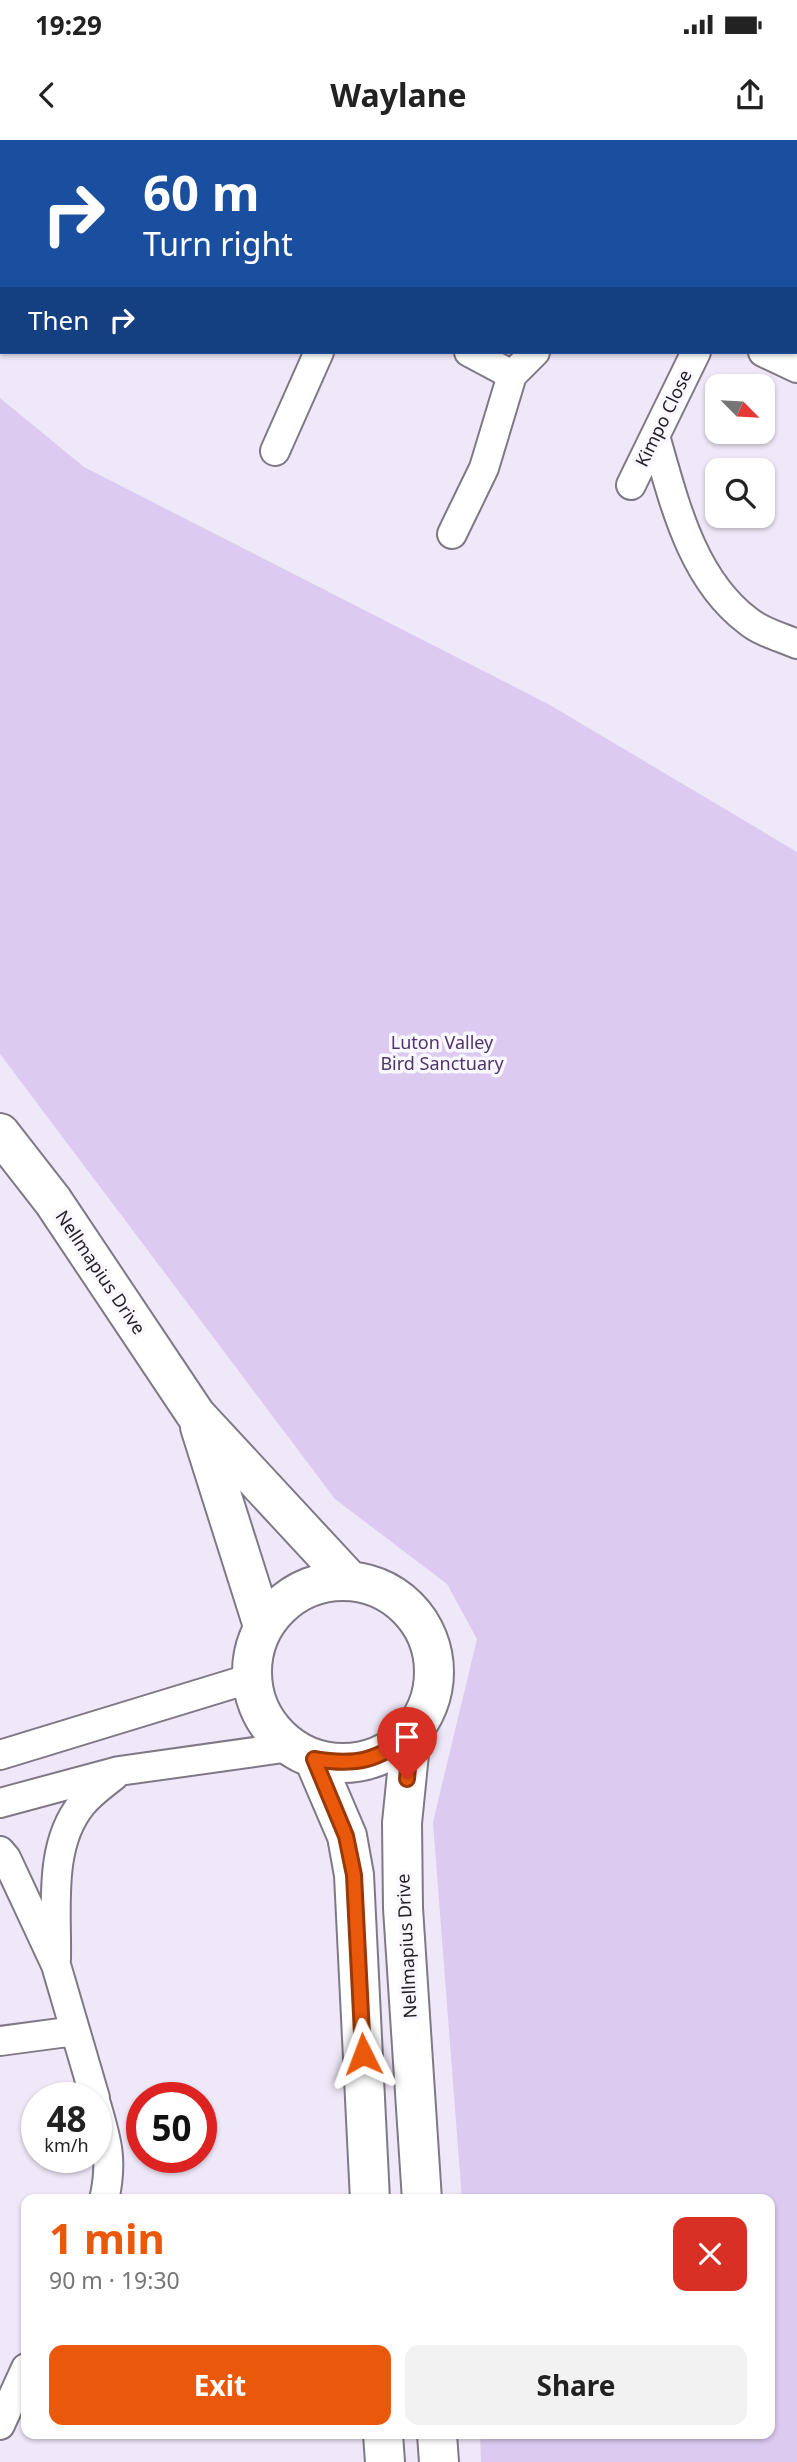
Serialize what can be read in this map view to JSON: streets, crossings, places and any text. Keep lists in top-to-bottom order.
{
  "streets": {
    "main road": ["Nellmapius Drive"],
    "street": ["Kimpo Close"]
  },
  "parks": ["Luton Valley Bird Sanctuary"],
  "north": "bottom right",
  "page": {
    "status": "19:29",
    "header": "Waylane",
    "turn": ["60 m", "Turn right"],
    "then": "Then",
    "speed": "48 km/h",
    "limit": "50",
    "heading": ["1 min", "90 m · 19:30"],
    "buttons": ["Exit", "Share"]
  }
}
